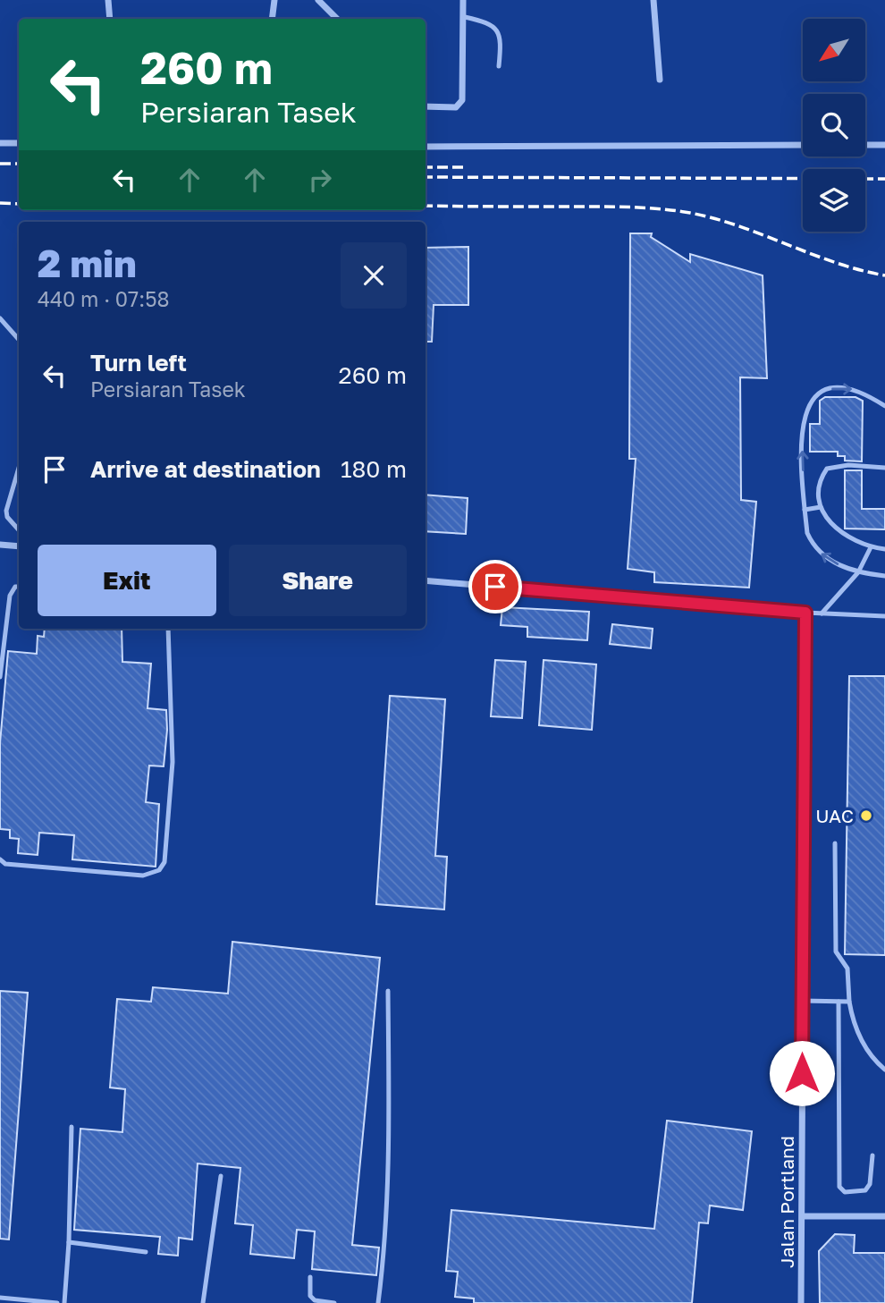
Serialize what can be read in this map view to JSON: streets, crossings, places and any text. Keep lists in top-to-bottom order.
{
  "streets": {
    "street": ["Jalan Portland"]
  },
  "places": ["UAC"],
  "north": "bottom left",
  "page": {
    "turn": ["260 m", "Persiaran Tasek"],
    "heading": ["2 min", "440 m · 07:58"],
    "list": [
      {
        "name": "Turn left",
        "note": "Persiaran Tasek",
        "value": "260 m"
      },
      {
        "name": "Arrive at destination",
        "value": "180 m"
      }
    ],
    "buttons": ["Exit", "Share"]
  }
}
